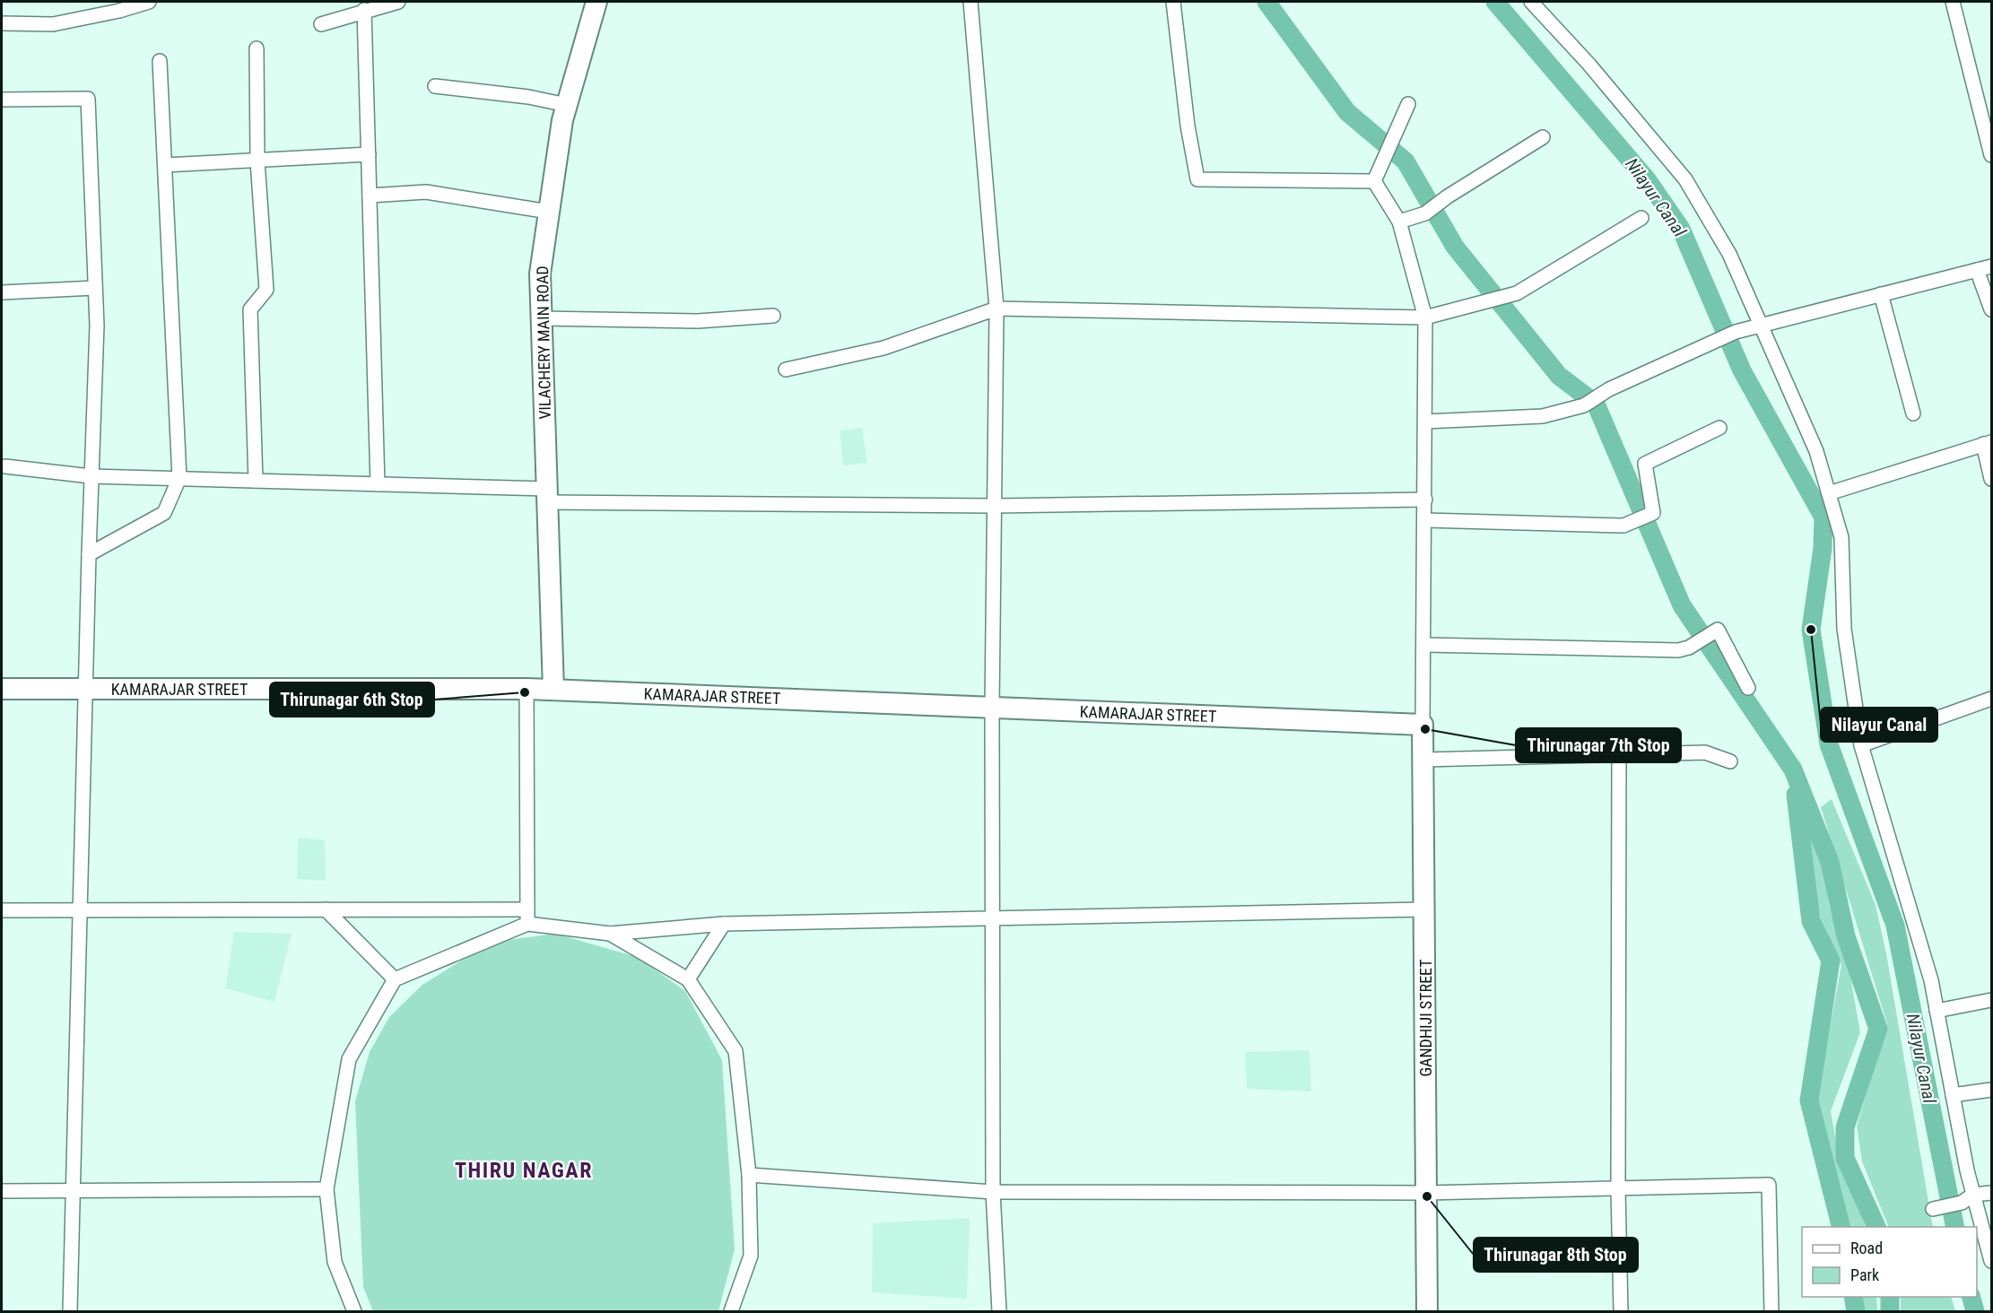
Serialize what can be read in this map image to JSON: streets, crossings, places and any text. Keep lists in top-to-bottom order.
{
  "streets": {
    "main road": ["VILACHERY MAIN ROAD", "KAMARAJAR STREET", "GANDHIJI STREET"]
  },
  "crossings": [
    ["VILACHERY MAIN ROAD", "KAMARAJAR STREET"],
    ["KAMARAJAR STREET", "GANDHIJI STREET"]
  ],
  "districts": ["THIRU NAGAR"],
  "water": ["Nilayur Canal"],
  "places": [
    "Nilayur Canal",
    "Thirunagar 6th Stop",
    "Thirunagar 7th Stop",
    "Thirunagar 8th Stop"
  ],
  "legend": ["Road", "Park"]
}
